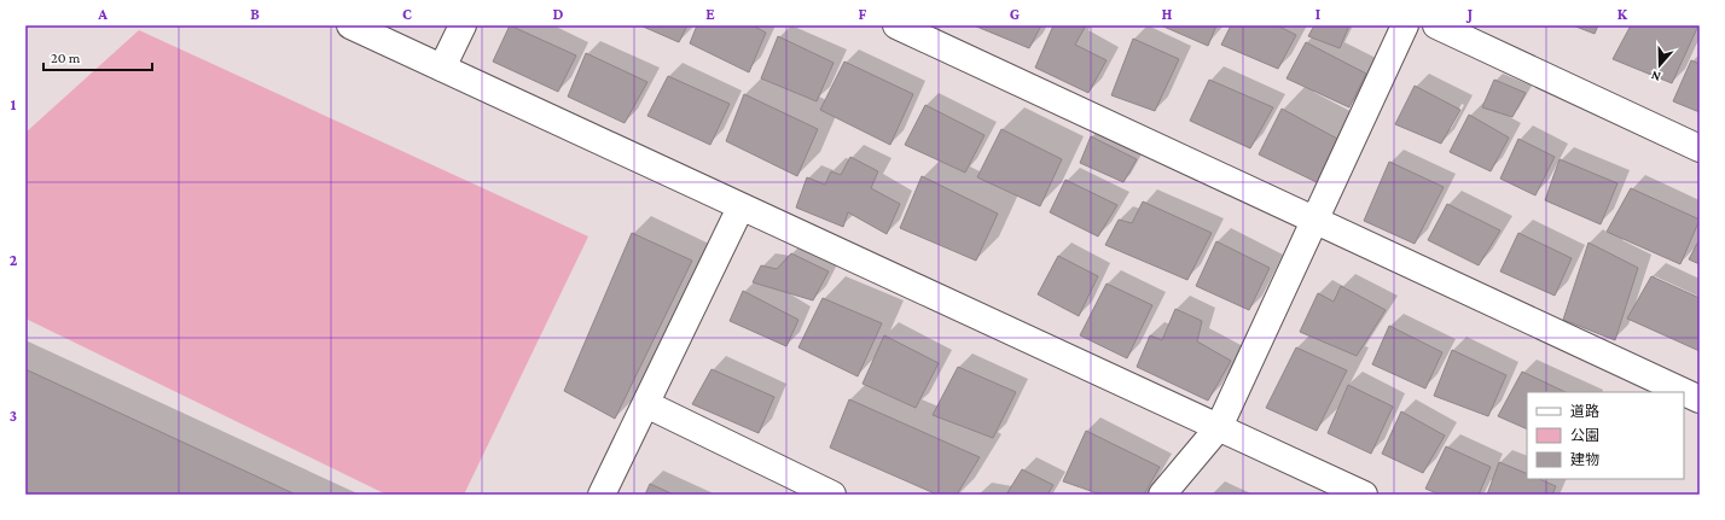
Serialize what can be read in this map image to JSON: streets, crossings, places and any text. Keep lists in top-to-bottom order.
{
  "legend": ["道路", "公園", "建物"],
  "scale_bar": "20 m",
  "north": "bottom",
  "grid": {
    "columns": [
      "A",
      "B",
      "C",
      "D",
      "E",
      "F",
      "G",
      "H",
      "I",
      "J",
      "K"
    ],
    "rows": ["1", "2", "3"]
  }
}
